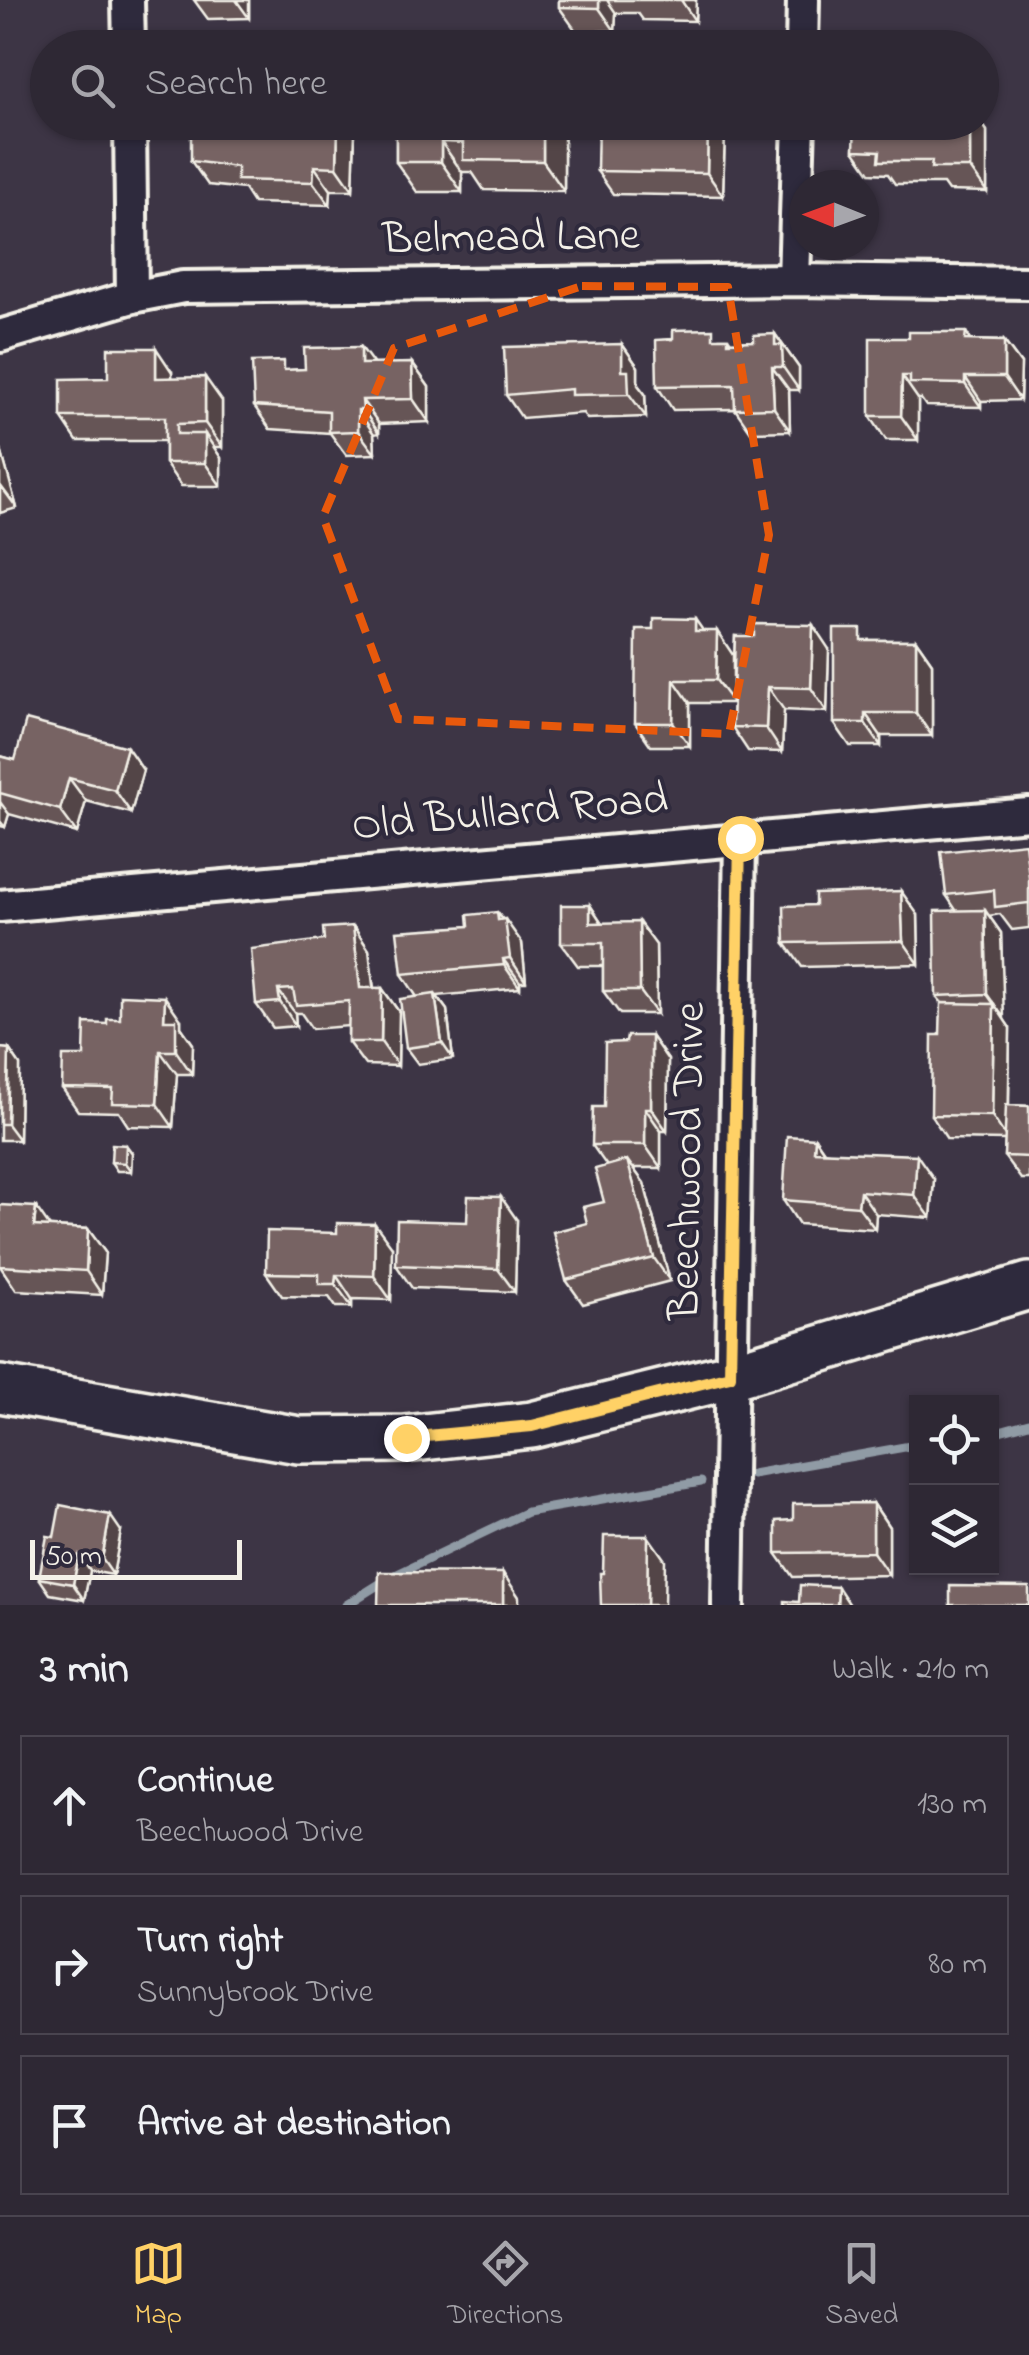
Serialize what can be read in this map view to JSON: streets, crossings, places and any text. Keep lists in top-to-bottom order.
{
  "streets": {
    "street": ["Belmead Lane", "Old Bullard Road", "Beechwood Drive"]
  },
  "crossings": [
    ["Old Bullard Road", "Beechwood Drive"]
  ],
  "scale_bar": "50 m",
  "north": "left",
  "page": {
    "search": "Search here",
    "scale": "50 m",
    "heading": ["3 min", "Walk · 210 m"],
    "list": [
      ["Continue", "Beechwood Drive", "130 m"],
      ["Turn right", "Sunnybrook Drive", "80 m"],
      "Arrive at destination"
    ],
    "nav": ["Map", "Directions", "Saved"]
  }
}
